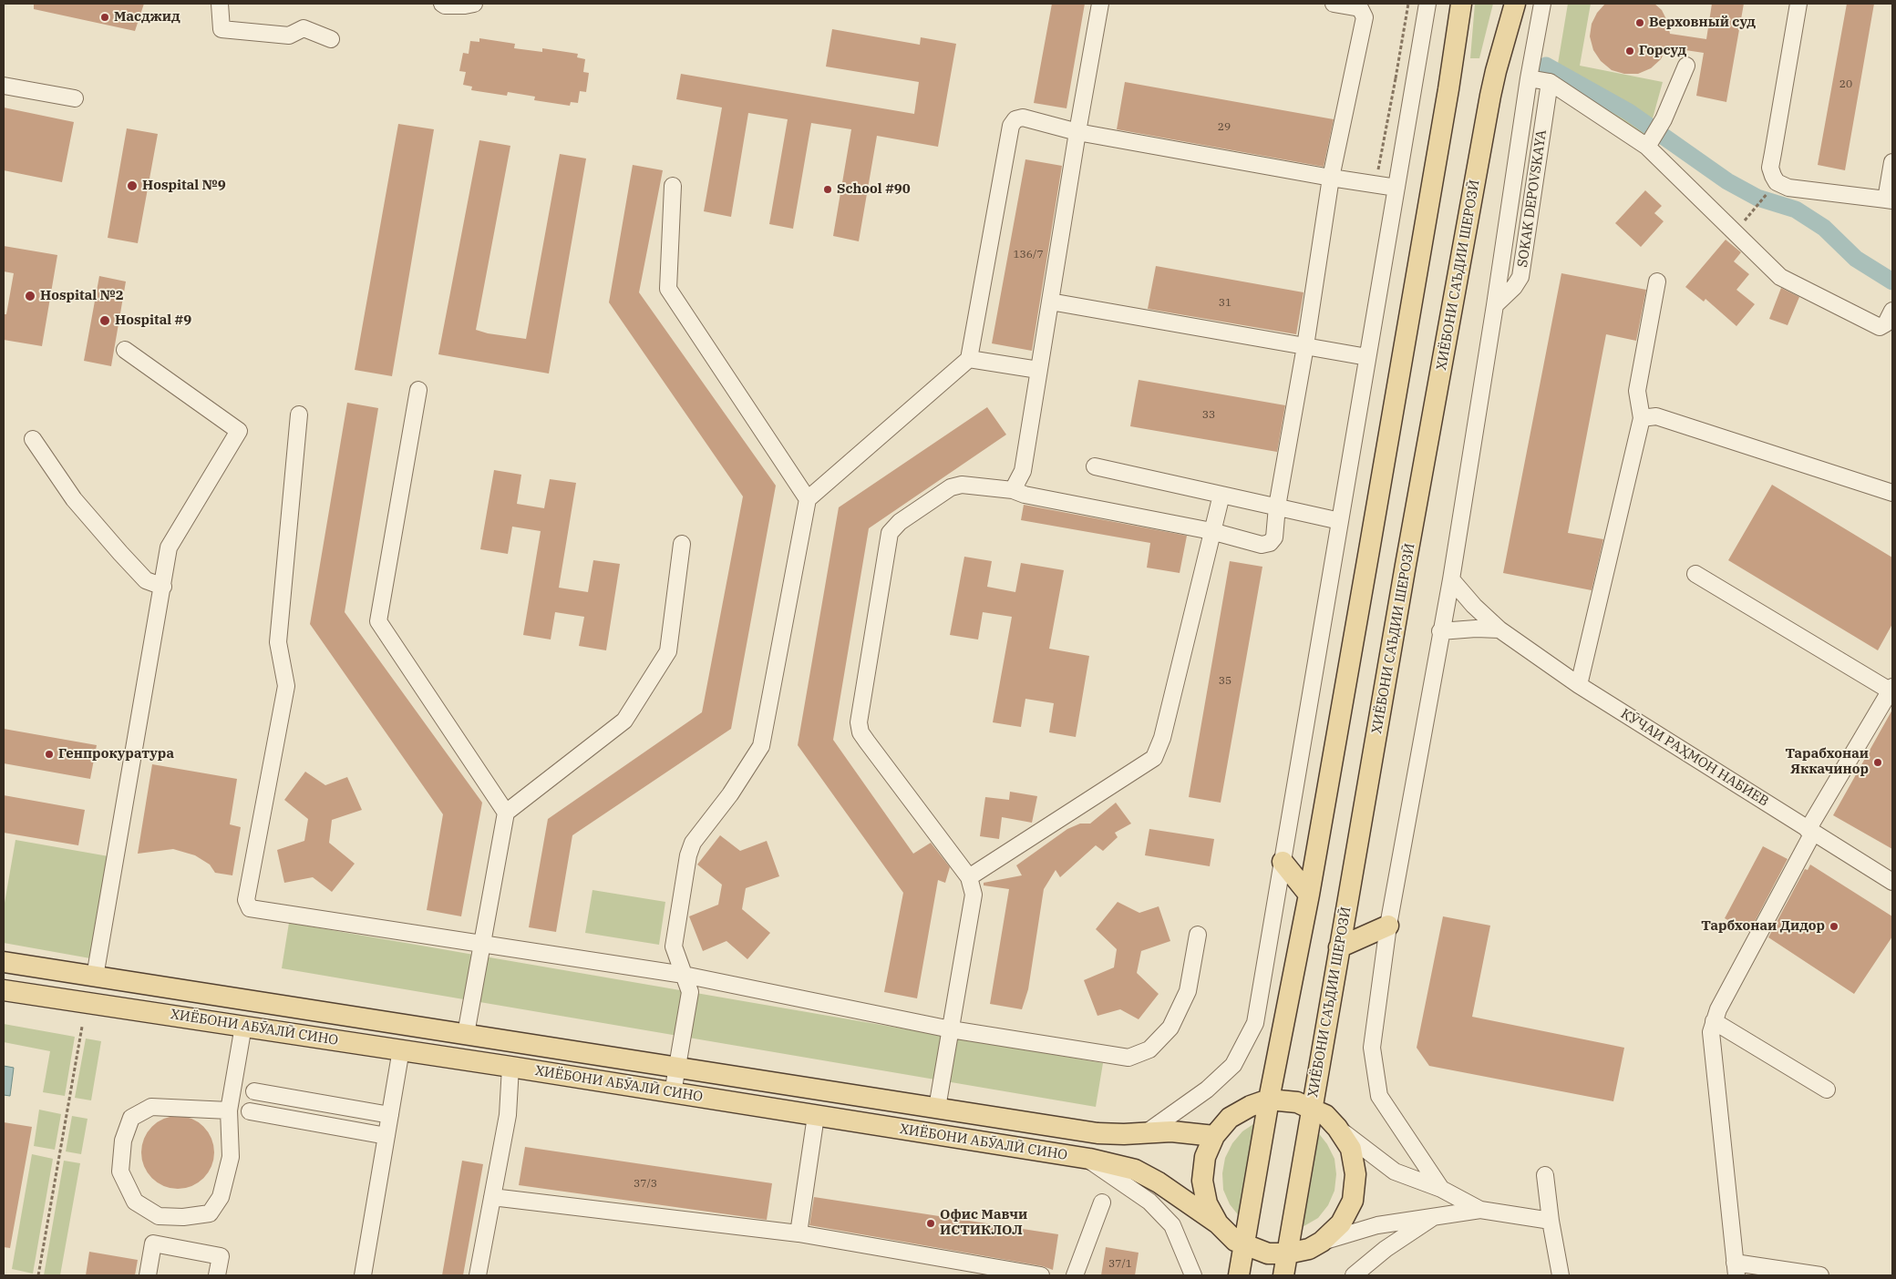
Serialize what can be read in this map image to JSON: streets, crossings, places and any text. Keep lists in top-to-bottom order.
{
  "streets": {
    "main road": ["ХИЁБОНИ САЪДИИ ШЕРОЗӢ", "ХИЁБОНИ АБӮАЛӢ СИНО"],
    "street": ["SOKAK DEPOVSKAYA", "КӮЧАИ РАҲМОН НАБИЕВ"]
  },
  "crossings": [
    ["ХИЁБОНИ САЪДИИ ШЕРОЗӢ", "ХИЁБОНИ АБӮАЛӢ СИНО"]
  ],
  "places": [
    "Масджид",
    "Верховный суд",
    "Горсуд",
    "Hospital №9",
    "School #90",
    "Hospital №2",
    "Hospital #9",
    "Генпрокуратура",
    "Тарабхонаи Яккачинор",
    "Тарбхонаи Дидор",
    "Офис Мавчи ИСТИКЛОЛ"
  ],
  "house_numbers": [
    "20",
    "29",
    "136/7",
    "31",
    "33",
    "35",
    "37/3",
    "37/1"
  ]
}
